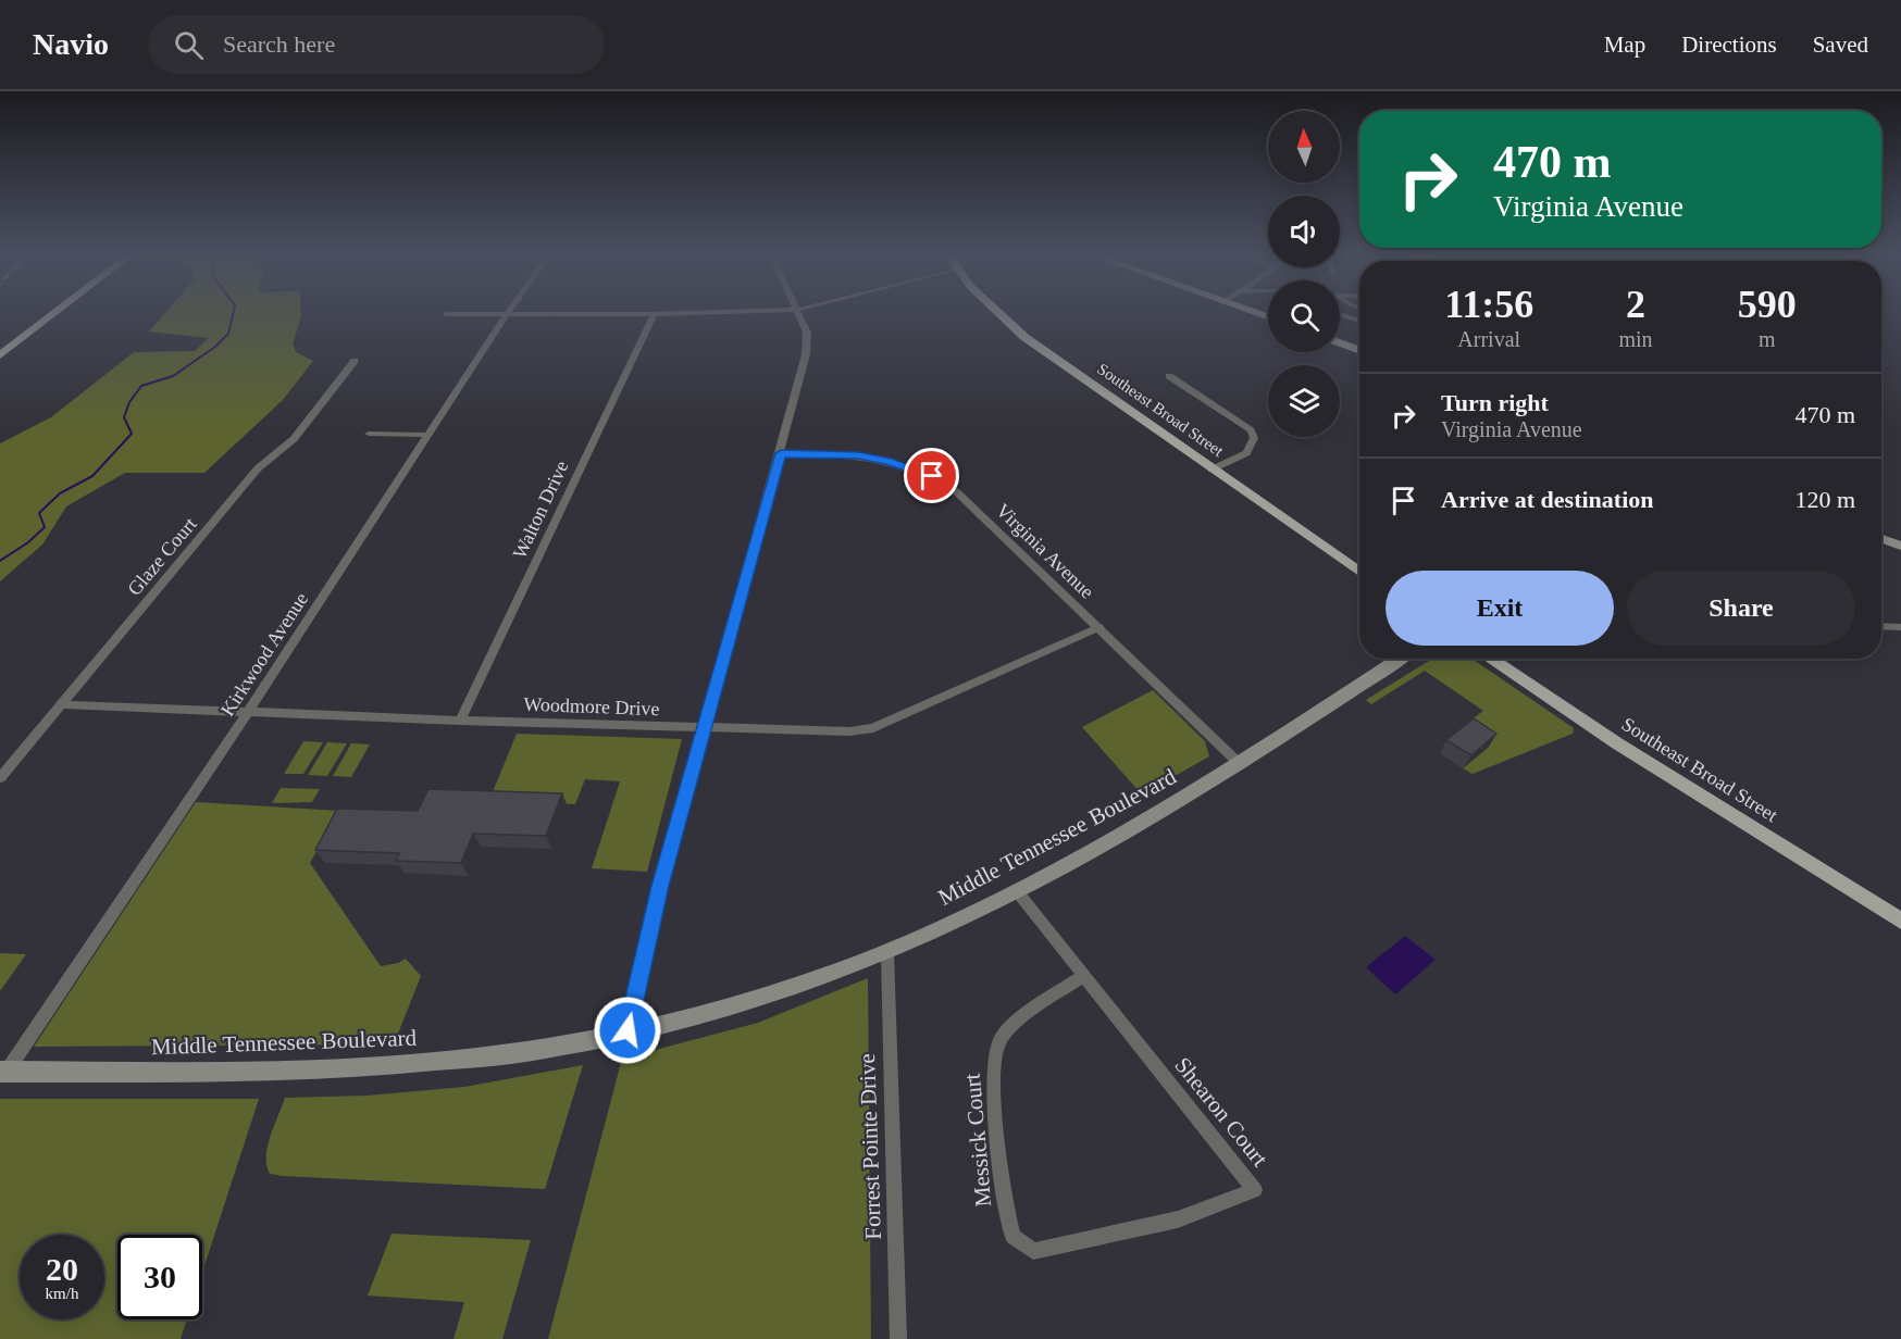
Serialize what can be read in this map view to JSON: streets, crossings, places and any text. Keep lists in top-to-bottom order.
{
  "streets": {
    "main road": ["Southeast Broad Street", "Middle Tennessee Boulevard"],
    "street": [
      "Walton Drive",
      "Virginia Avenue",
      "Glaze Court",
      "Kirkwood Avenue",
      "Woodmore Drive",
      "Shearon Court",
      "Messick Court",
      "Forrest Pointe Drive"
    ]
  },
  "crossings": [
    ["Walton Drive", "Woodmore Drive"],
    ["Virginia Avenue", "Woodmore Drive"],
    ["Virginia Avenue", "Middle Tennessee Boulevard"],
    ["Glaze Court", "Woodmore Drive"],
    ["Kirkwood Avenue", "Woodmore Drive"],
    ["Kirkwood Avenue", "Middle Tennessee Boulevard"],
    ["Middle Tennessee Boulevard", "Shearon Court"],
    ["Middle Tennessee Boulevard", "Forrest Pointe Drive"],
    ["Shearon Court", "Messick Court"]
  ],
  "north": "top",
  "page": {
    "header": "Navio",
    "search": "Search here",
    "nav": ["Map", "Directions", "Saved"],
    "turn": ["470 m", "Virginia Avenue"],
    "eta": [
      "11:56",
      "Arrival",
      "2",
      "min",
      "590",
      "m"
    ],
    "list": [
      {
        "name": "Turn right",
        "note": "Virginia Avenue",
        "value": "470 m"
      },
      {
        "name": "Arrive at destination",
        "value": "120 m"
      }
    ],
    "buttons": ["Exit", "Share"],
    "speed": "20 km/h",
    "limit": "30"
  }
}
